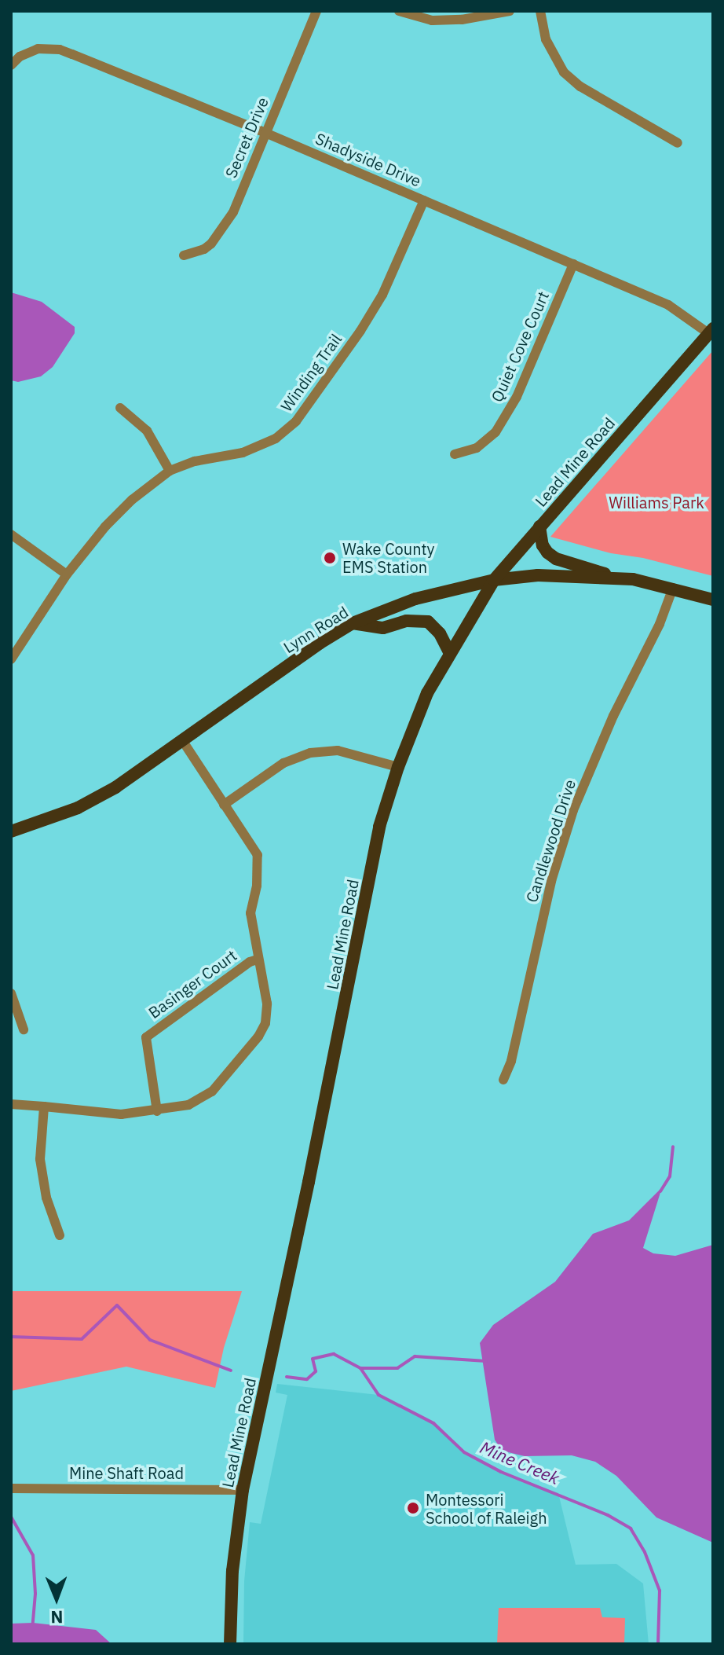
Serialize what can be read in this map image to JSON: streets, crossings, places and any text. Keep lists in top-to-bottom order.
{
  "streets": {
    "main road": ["Lead Mine Road", "Lynn Road"],
    "street": [
      "Secret Drive",
      "Shadyside Drive",
      "Quiet Cove Court",
      "Winding Trail",
      "Candlewood Drive",
      "Basinger Court",
      "Mine Shaft Road"
    ]
  },
  "crossings": [
    ["Secret Drive", "Shadyside Drive"],
    ["Shadyside Drive", "Quiet Cove Court"],
    ["Shadyside Drive", "Winding Trail"],
    ["Shadyside Drive", "Lead Mine Road"],
    ["Lead Mine Road", "Lynn Road"],
    ["Lead Mine Road", "Mine Shaft Road"],
    ["Lynn Road", "Candlewood Drive"]
  ],
  "water": ["Mine Creek"],
  "parks": ["Williams Park"],
  "places": ["Wake County EMS Station", "Montessori School of Raleigh"],
  "north": "bottom"
}
